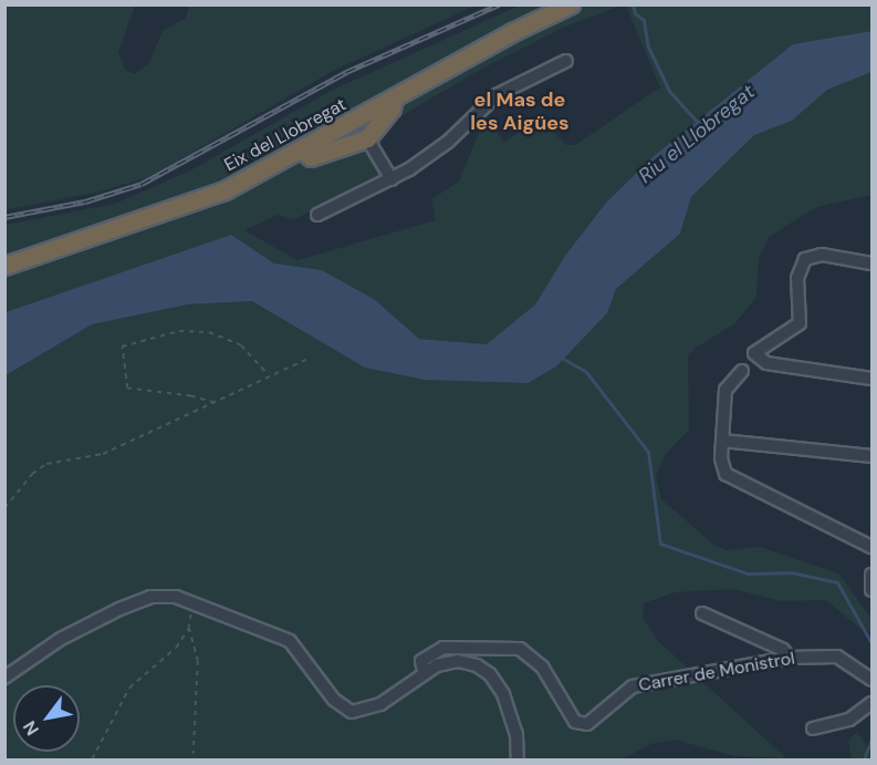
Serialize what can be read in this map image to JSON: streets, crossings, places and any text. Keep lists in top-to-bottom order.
{
  "streets": {
    "highway": ["Eix del Llobregat"],
    "street": ["Carrer de Monistrol"]
  },
  "districts": ["el Mas de les Aigües"],
  "water": ["Riu el Llobregat"],
  "north": "bottom left"
}
